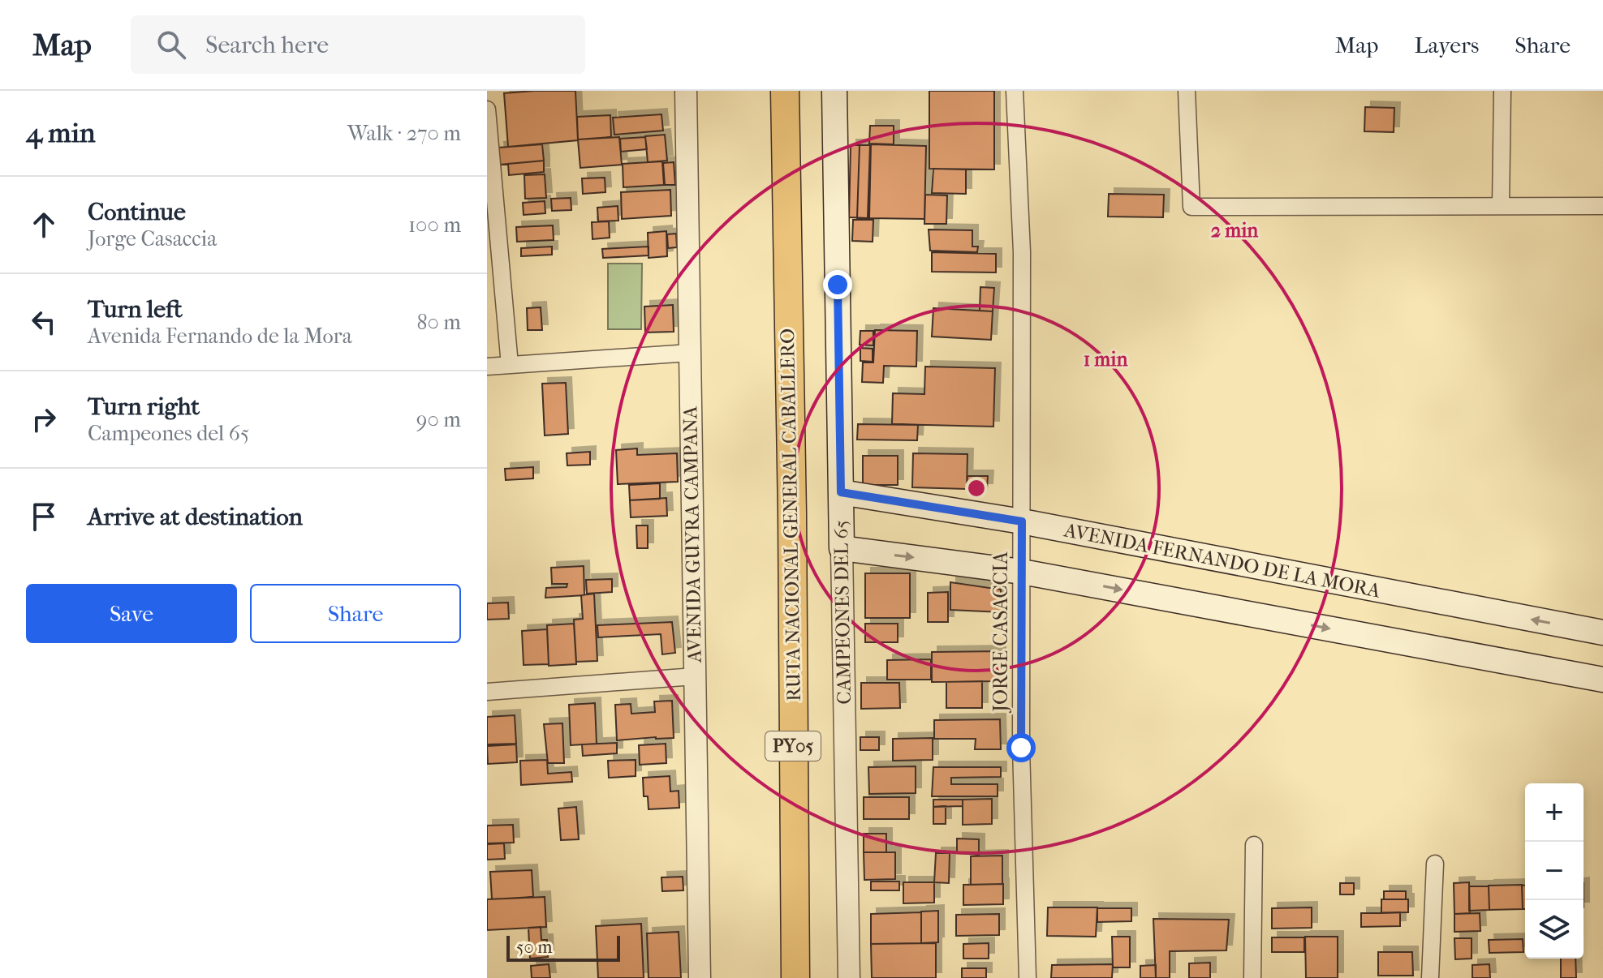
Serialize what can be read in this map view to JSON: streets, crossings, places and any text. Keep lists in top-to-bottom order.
{
  "streets": {
    "highway": ["RUTA NACIONAL GENERAL CABALLERO", "PY05"],
    "main road": ["AVENIDA FERNANDO DE LA MORA", "CAMPEONES DEL 65"],
    "street": ["AVENIDA GUYRA CAMPANA", "JORGE CASACCIA"]
  },
  "crossings": [
    ["AVENIDA FERNANDO DE LA MORA", "CAMPEONES DEL 65"],
    ["AVENIDA FERNANDO DE LA MORA", "JORGE CASACCIA"]
  ],
  "scale_bar": "50 m",
  "page": {
    "header": "Map",
    "search": "Search here",
    "nav": ["Map", "Layers", "Share"],
    "heading": ["4 min", "Walk · 270 m"],
    "list": [
      ["Continue", "Jorge Casaccia", "100 m"],
      ["Turn left", "Avenida Fernando de la Mora", "80 m"],
      ["Turn right", "Campeones del 65", "90 m"],
      "Arrive at destination"
    ],
    "buttons": ["Save", "Share"],
    "map_buttons": ["+", "−"],
    "scale": "50 m"
  },
  "rings": ["2 min", "1 min"]
}
